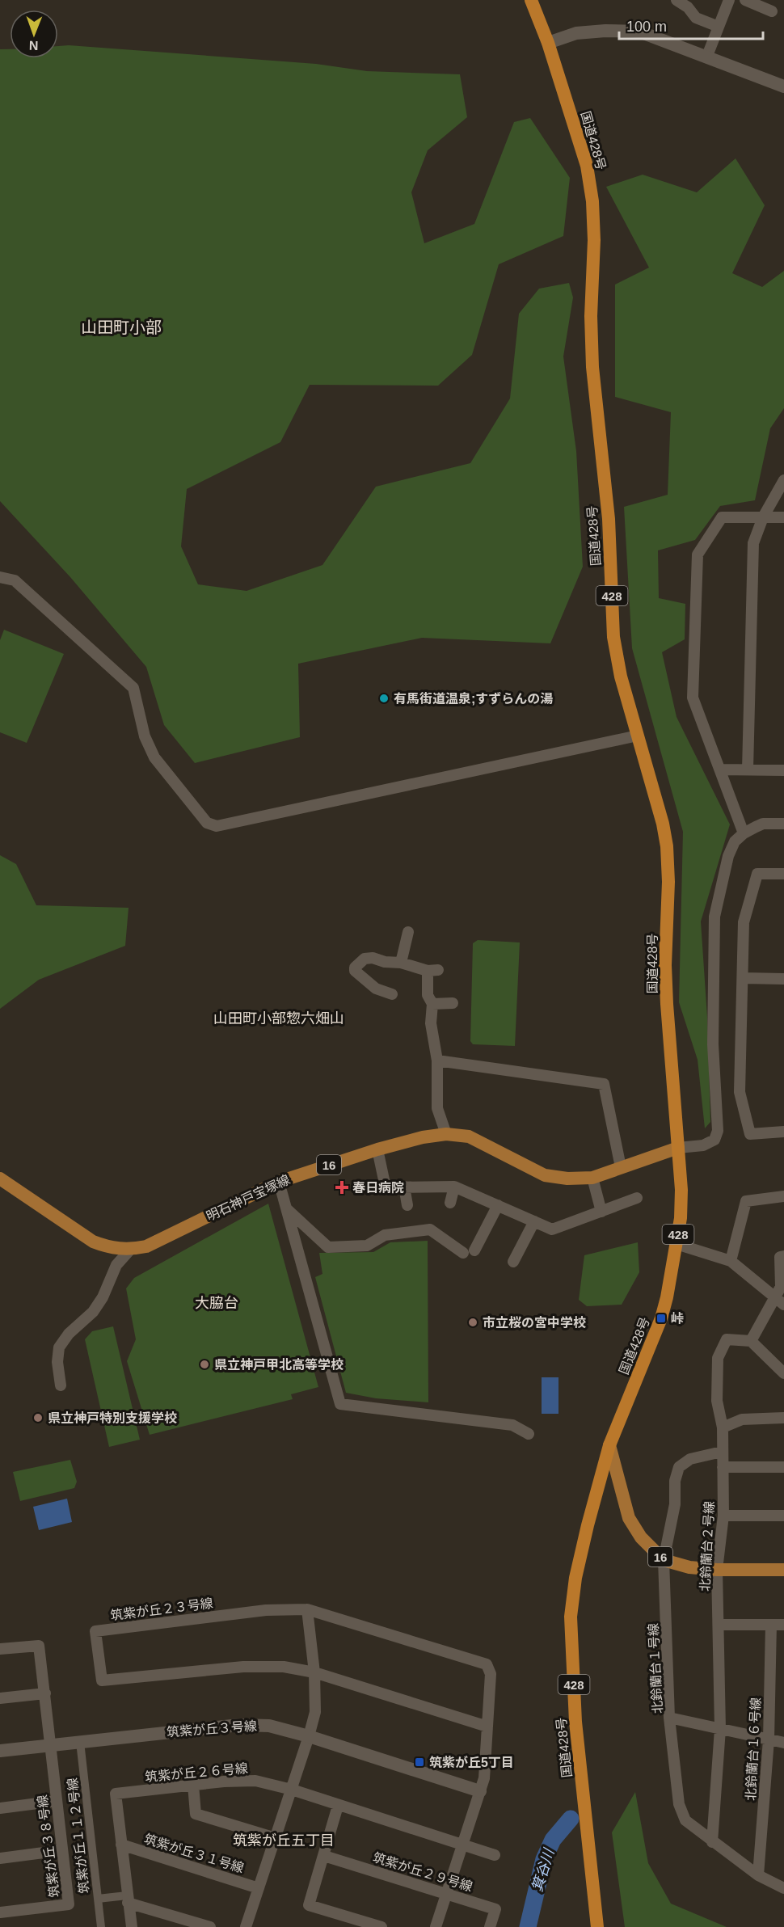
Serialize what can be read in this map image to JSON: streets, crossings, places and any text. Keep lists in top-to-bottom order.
{
  "streets": {
    "highway": ["国道428号", "428"],
    "main road": ["16", "明石神戸宝塚線"],
    "street": [
      "北鈴蘭台２号線",
      "筑紫が丘２３号線",
      "北鈴蘭台１号線",
      "筑紫が丘３号線",
      "北鈴蘭台１６号線",
      "筑紫が丘２６号線",
      "筑紫が丘１１２号線",
      "筑紫が丘３８号線",
      "筑紫が丘３１号線",
      "筑紫が丘２９号線"
    ]
  },
  "crossings": [
    ["国道428号", "16"],
    ["国道428号", "明石神戸宝塚線"],
    ["16", "北鈴蘭台２号線"],
    ["16", "北鈴蘭台１号線"],
    ["北鈴蘭台２号線", "北鈴蘭台１号線"],
    ["筑紫が丘２３号線", "筑紫が丘３号線"],
    ["筑紫が丘２３号線", "筑紫が丘２６号線"],
    ["筑紫が丘２３号線", "筑紫が丘２９号線"],
    ["北鈴蘭台１号線", "北鈴蘭台１６号線"],
    ["筑紫が丘３号線", "筑紫が丘１１２号線"],
    ["筑紫が丘３号線", "筑紫が丘３８号線"],
    ["筑紫が丘２６号線", "筑紫が丘３１号線"]
  ],
  "districts": [
    "山田町小部",
    "山田町小部惣六畑山",
    "大脇台",
    "筑紫が丘五丁目"
  ],
  "water": ["箕谷川"],
  "places": {
    "other": [
      "有馬街道温泉;すずらんの湯",
      "市立桜の宮中学校",
      "県立神戸甲北高等学校",
      "県立神戸特別支援学校"
    ],
    "health": ["春日病院"],
    "transit": ["峠", "筑紫が丘5丁目"]
  },
  "scale_bar": "100 m",
  "north": "bottom"
}
